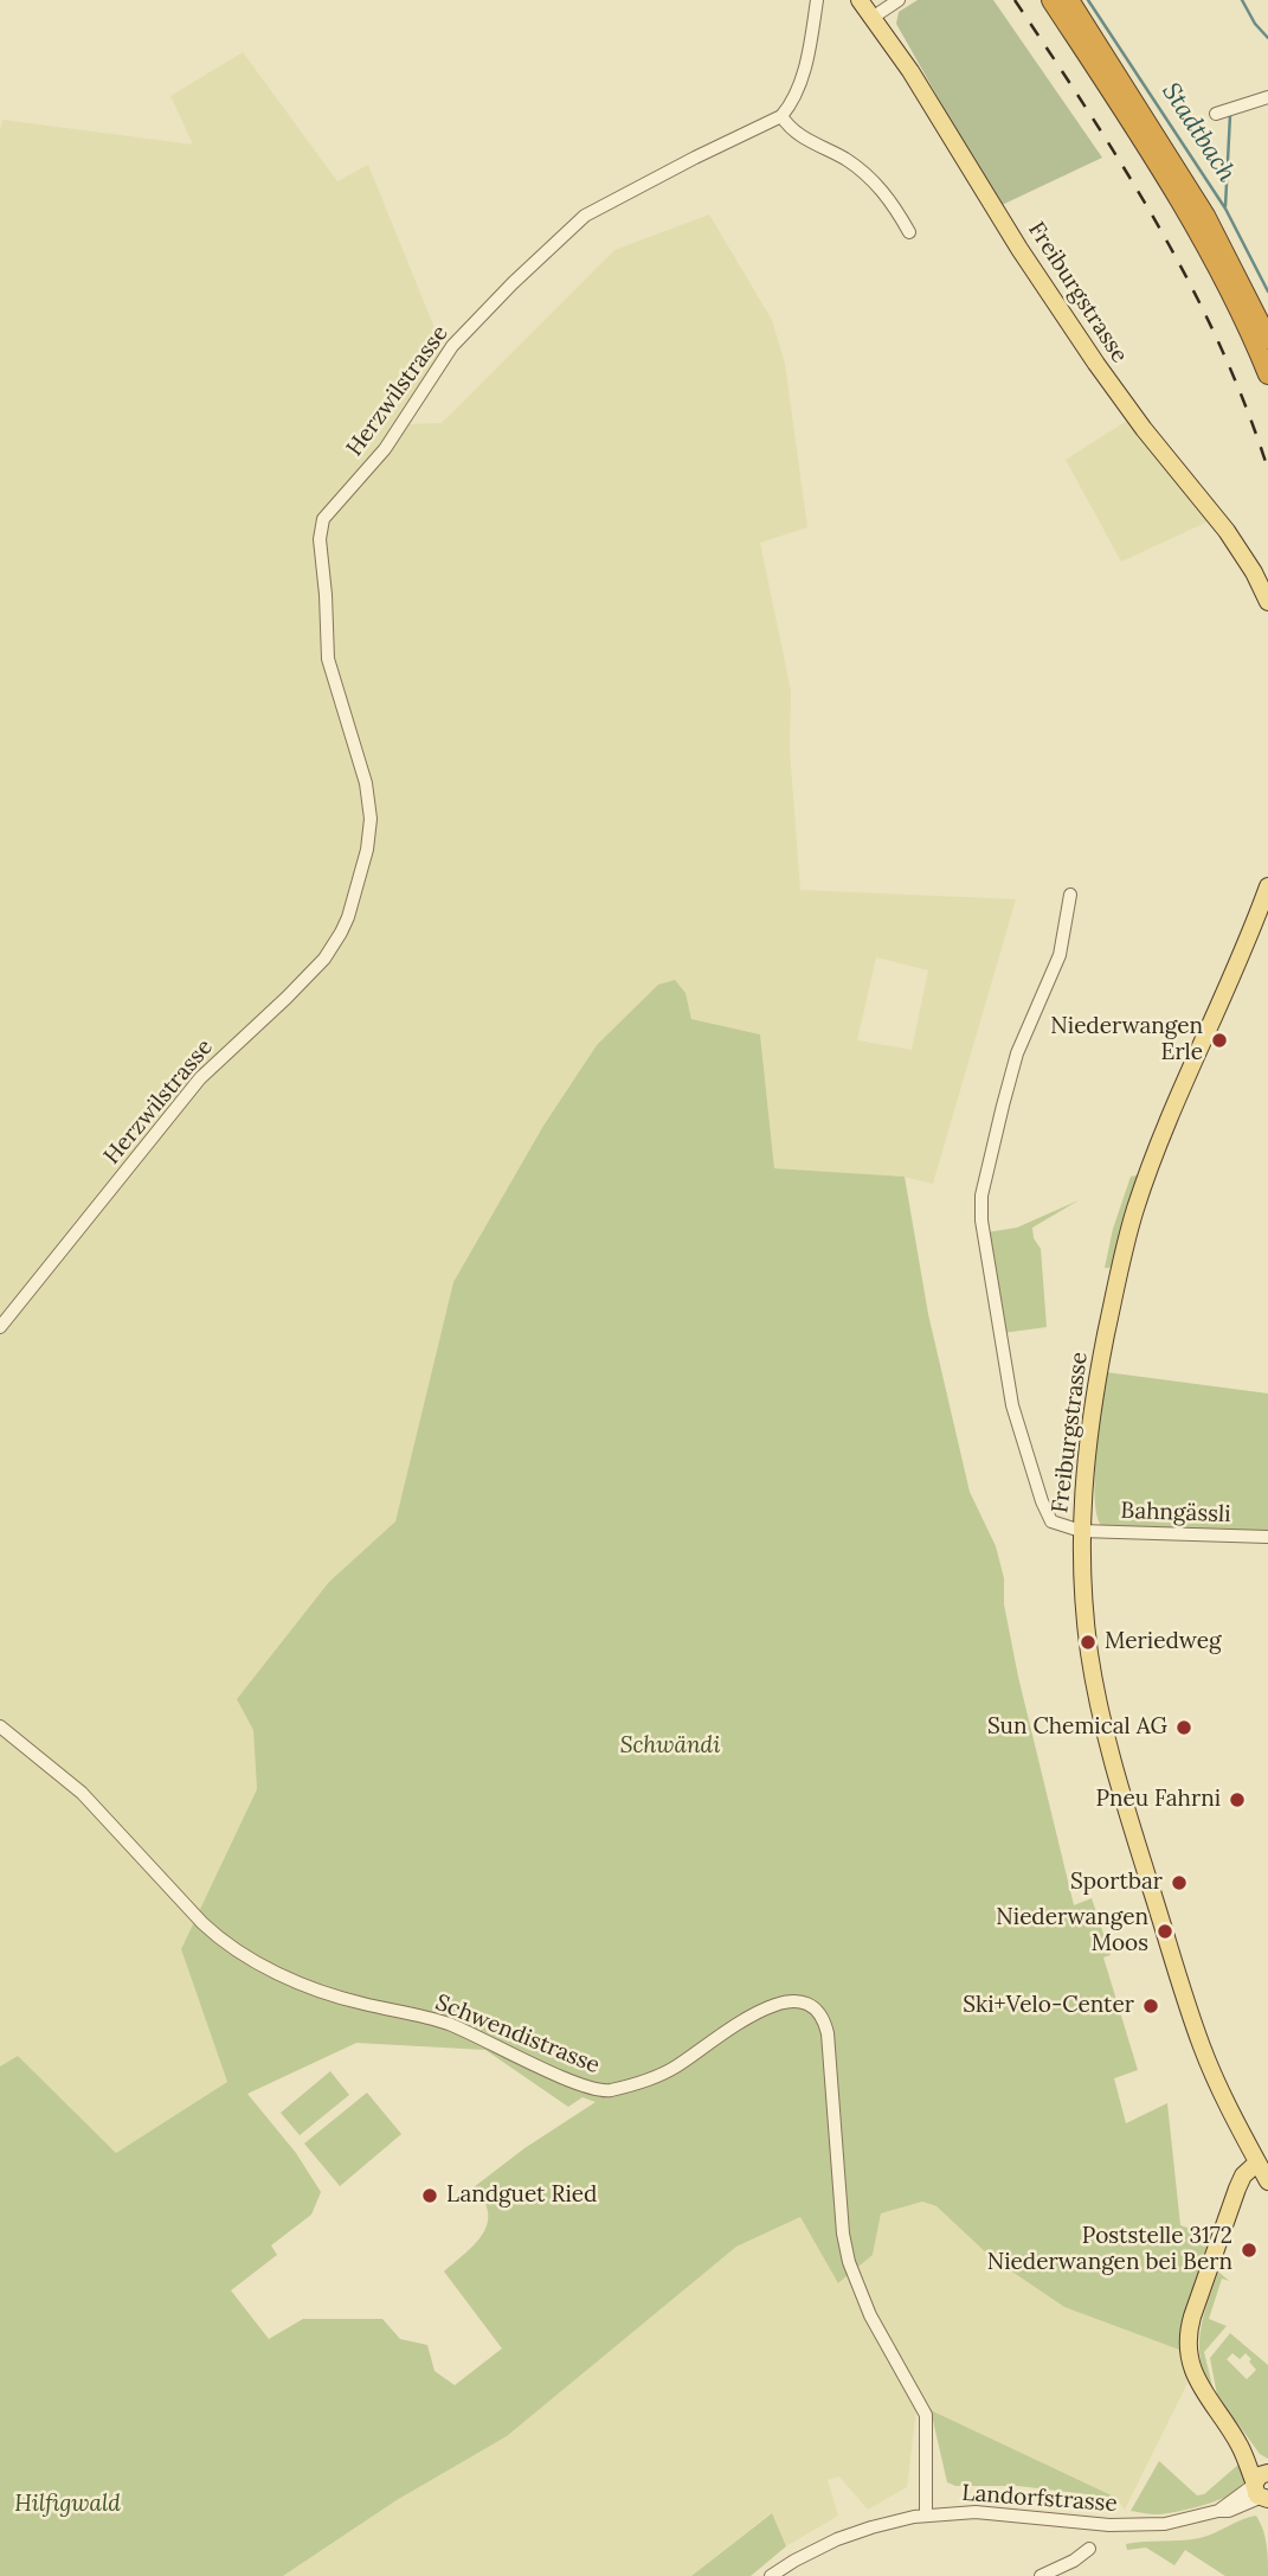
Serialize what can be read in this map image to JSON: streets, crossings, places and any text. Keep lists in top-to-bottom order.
{
  "streets": {
    "main road": ["Freiburgstrasse"],
    "street": [
      "Herzwilstrasse",
      "Bahngässli",
      "Schwendistrasse",
      "Landorfstrasse"
    ]
  },
  "crossings": [
    ["Freiburgstrasse", "Bahngässli"],
    ["Schwendistrasse", "Landorfstrasse"]
  ],
  "water": ["Stadtbach"],
  "parks": ["Schwändi", "Hilfigwald"],
  "places": [
    "Niederwangen Erle",
    "Meriedweg",
    "Sun Chemical AG",
    "Pneu Fahrni",
    "Sportbar",
    "Niederwangen Moos",
    "Ski+Velo-Center",
    "Landguet Ried",
    "Poststelle 3172 Niederwangen bei Bern"
  ]
}
